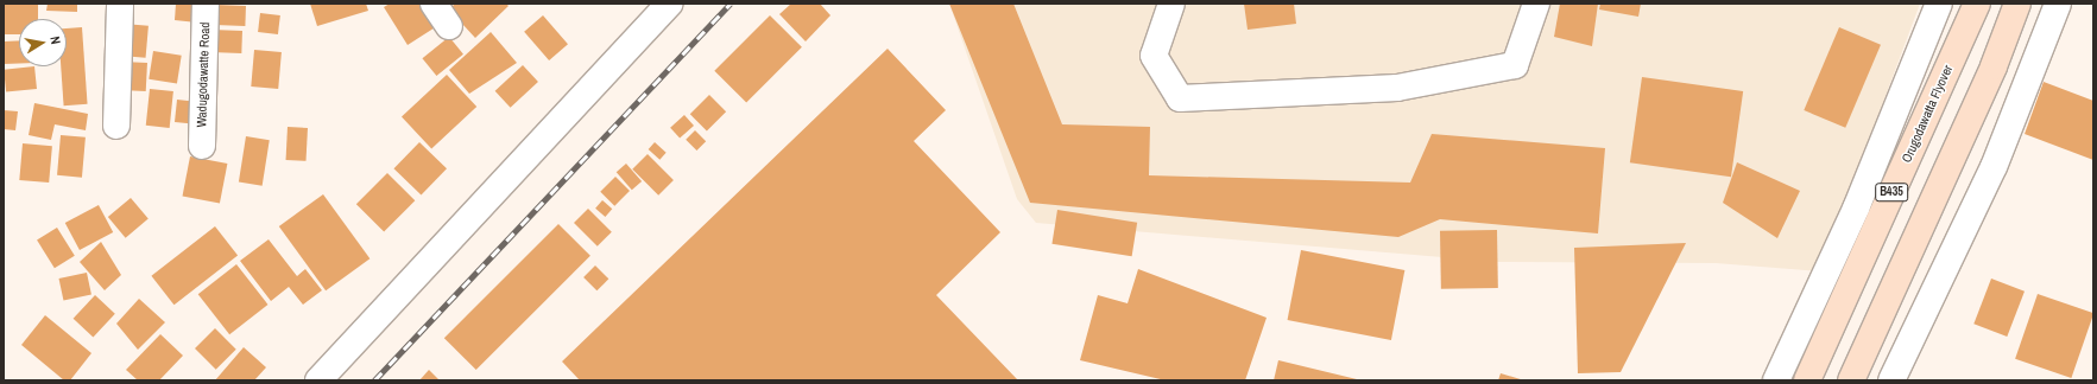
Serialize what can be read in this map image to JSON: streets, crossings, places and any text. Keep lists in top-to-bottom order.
{
  "streets": {
    "main road": ["Orugodawatta Flyover", "B435"],
    "street": ["Wadugodawatte Road"]
  },
  "north": "right"
}
